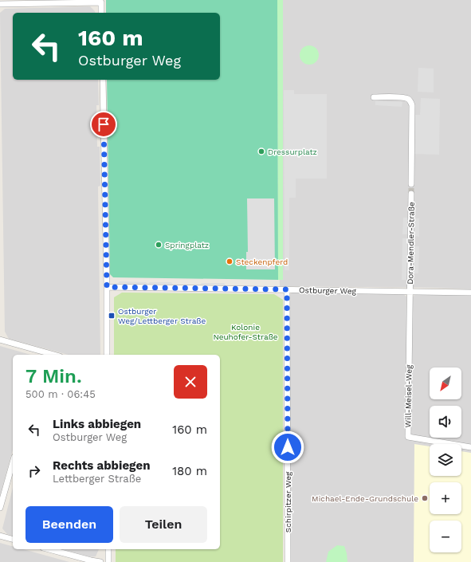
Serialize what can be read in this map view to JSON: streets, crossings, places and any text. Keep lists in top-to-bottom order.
{
  "streets": {
    "street": [
      "Dora-Mendler-Straße",
      "Ostburger Weg",
      "Will-Meisel-Weg",
      "Schirpitzer Weg"
    ]
  },
  "crossings": [
    ["Dora-Mendler-Straße", "Ostburger Weg"],
    ["Dora-Mendler-Straße", "Will-Meisel-Weg"],
    ["Ostburger Weg", "Will-Meisel-Weg"],
    ["Ostburger Weg", "Schirpitzer Weg"]
  ],
  "parks": ["Kolonie Neuhofer-Straße"],
  "places": {
    "other": [
      "Dressurplatz",
      "Springplatz",
      "Steckenpferd",
      "Michael-Ende-Grundschule"
    ],
    "transit": ["Ostburger Weg/Lettberger Straße"]
  },
  "north": "bottom left",
  "page": {
    "turn": ["160 m", "Ostburger Weg"],
    "heading": ["7 Min.", "500 m · 06:45"],
    "map_buttons": ["+", "−"],
    "list": [
      {
        "name": "Links abbiegen",
        "note": "Ostburger Weg",
        "value": "160 m"
      },
      {
        "name": "Rechts abbiegen",
        "note": "Lettberger Straße",
        "value": "180 m"
      }
    ],
    "buttons": ["Beenden", "Teilen"]
  }
}
